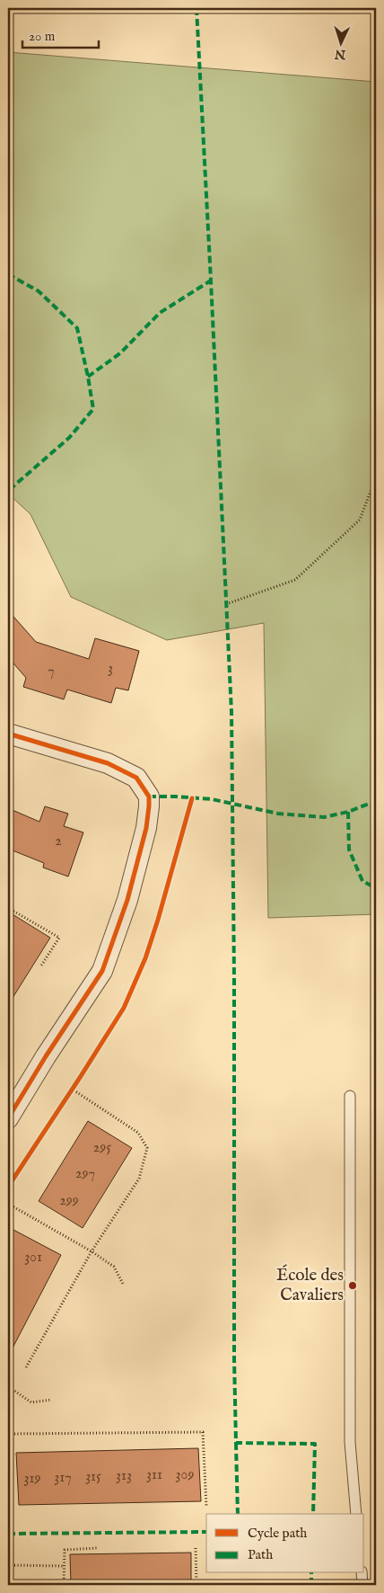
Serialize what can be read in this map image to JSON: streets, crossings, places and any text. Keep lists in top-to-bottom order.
{
  "places": ["École des Cavaliers"],
  "house_numbers": [
    "3",
    "7",
    "2",
    "295",
    "297",
    "299",
    "301",
    "311",
    "309",
    "313",
    "315",
    "317",
    "319"
  ],
  "legend": ["Cycle path", "Path"],
  "scale_bar": "20 m",
  "north": "bottom"
}
